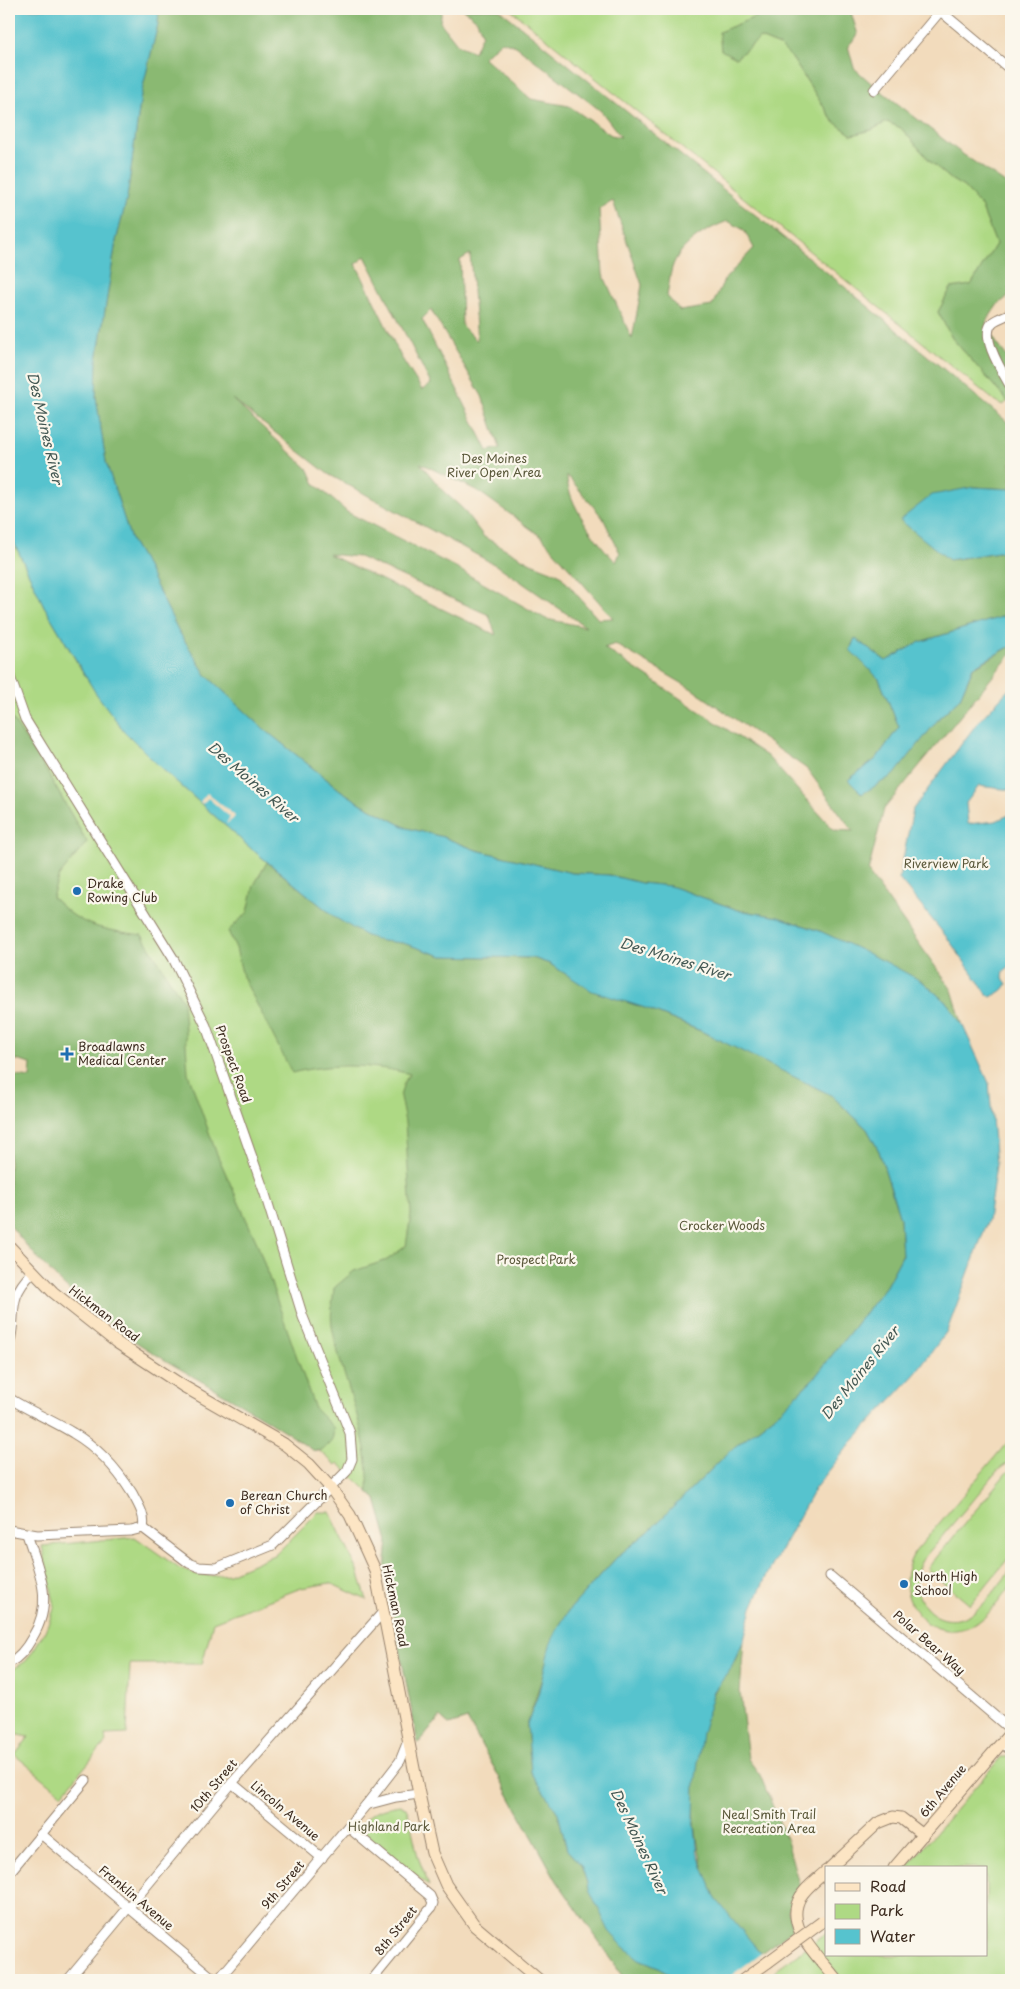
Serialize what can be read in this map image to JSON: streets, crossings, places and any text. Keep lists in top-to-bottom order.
{
  "streets": {
    "main road": ["Hickman Road", "6th Avenue"],
    "street": [
      "Prospect Road",
      "Polar Bear Way",
      "10th Street",
      "Lincoln Avenue",
      "9th Street",
      "Franklin Avenue",
      "8th Street"
    ]
  },
  "crossings": [
    ["Prospect Road", "Hickman Road"],
    ["Hickman Road", "10th Street"],
    ["Hickman Road", "9th Street"],
    ["Polar Bear Way", "6th Avenue"],
    ["10th Street", "Lincoln Avenue"],
    ["10th Street", "Franklin Avenue"],
    ["Lincoln Avenue", "9th Street"],
    ["9th Street", "Franklin Avenue"],
    ["9th Street", "8th Street"]
  ],
  "water": ["Des Moines River"],
  "parks": [
    "Des Moines River Open Area",
    "Riverview Park",
    "Crocker Woods",
    "Prospect Park",
    "Neal Smith Trail Recreation Area",
    "Highland Park"
  ],
  "places": {
    "other": ["Drake Rowing Club", "Berean Church of Christ", "North High School"],
    "health": ["Broadlawns Medical Center"]
  },
  "legend": ["Road", "Park", "Water"]
}
